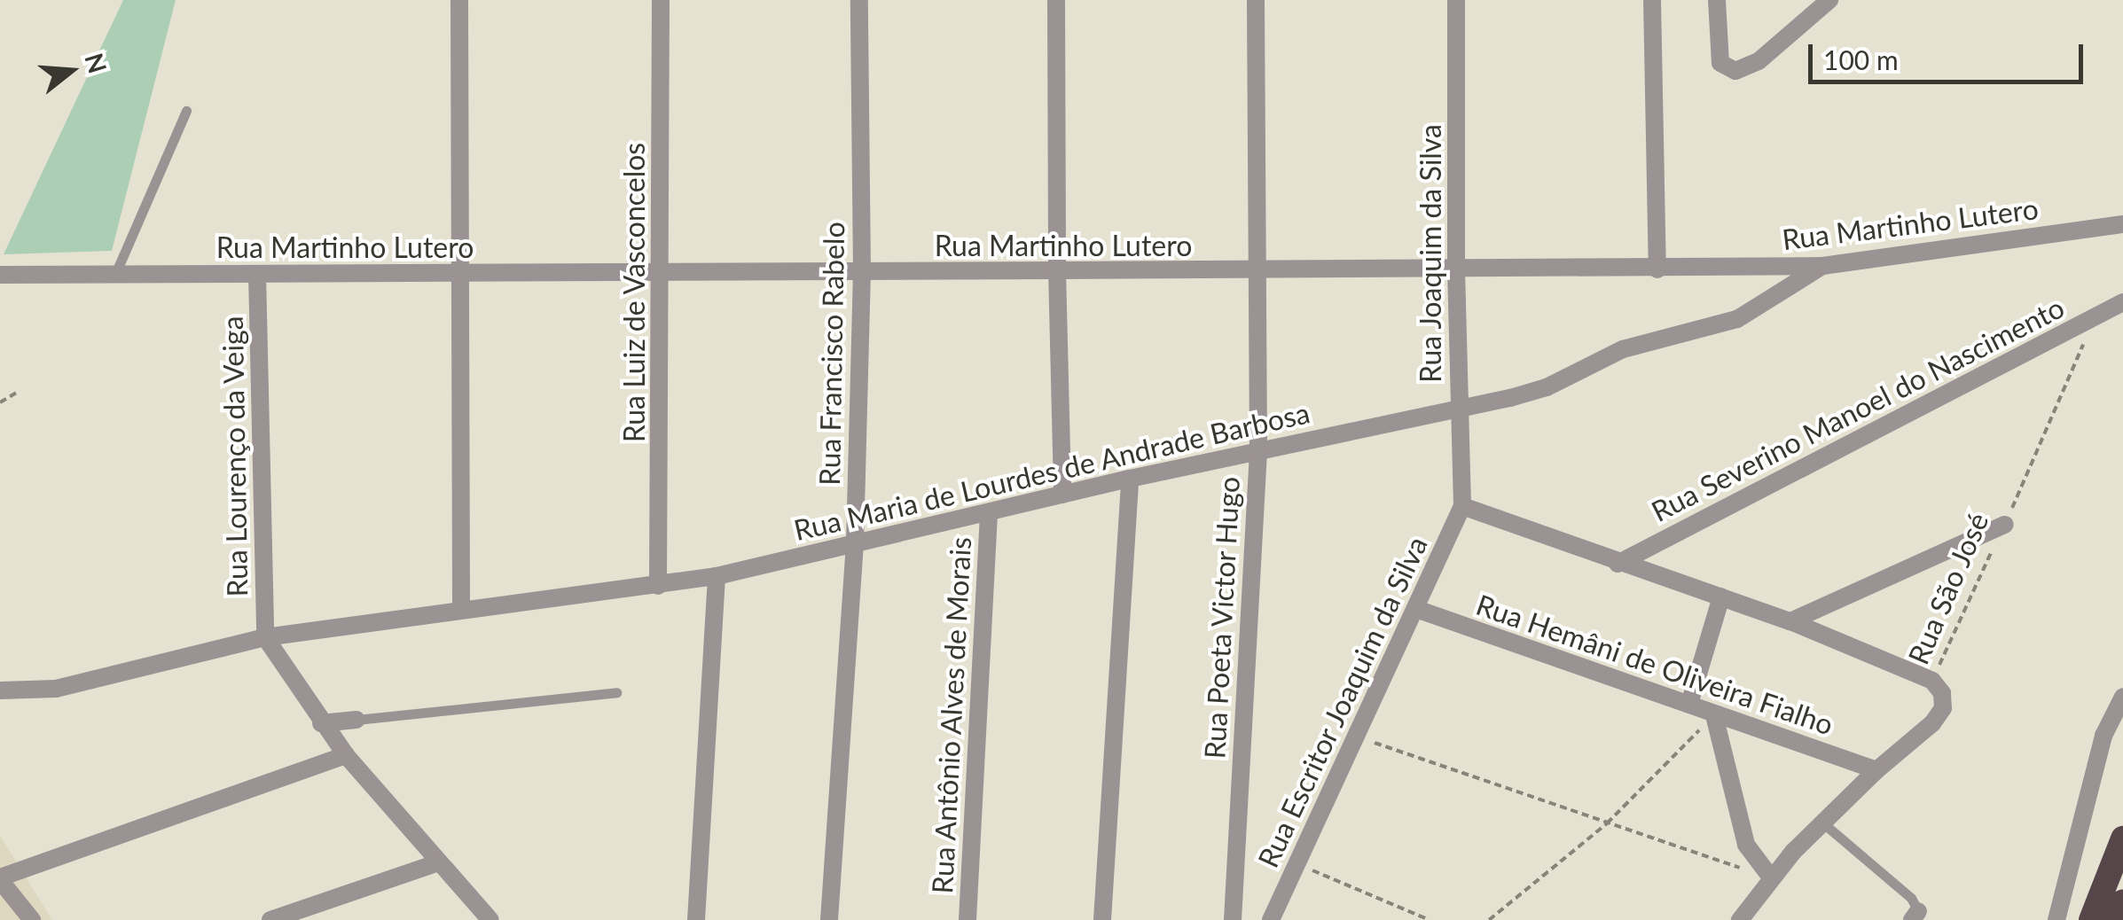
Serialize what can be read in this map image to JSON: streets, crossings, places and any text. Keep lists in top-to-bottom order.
{
  "streets": {
    "street": [
      "Rua Martinho Lutero",
      "Rua Joaquim da Silva",
      "Rua Luiz de Vasconcelos",
      "Rua Francisco Rabelo",
      "Rua Severino Manoel do Nascimento",
      "Rua Lourenço da Veiga",
      "Rua Maria de Lourdes de Andrade Barbosa",
      "Rua São José",
      "Rua Poeta Victor Hugo",
      "Rua Hemâni de Oliveira Fialho",
      "Rua Escritor Joaquim da Silva",
      "Rua Antônio Alves de Morais"
    ]
  },
  "crossings": [
    ["Rua Martinho Lutero", "Rua Joaquim da Silva"],
    ["Rua Martinho Lutero", "Rua Luiz de Vasconcelos"],
    ["Rua Martinho Lutero", "Rua Francisco Rabelo"],
    ["Rua Martinho Lutero", "Rua Lourenço da Veiga"],
    ["Rua Martinho Lutero", "Rua Maria de Lourdes de Andrade Barbosa"],
    ["Rua Martinho Lutero", "Rua Poeta Victor Hugo"],
    ["Rua Joaquim da Silva", "Rua Maria de Lourdes de Andrade Barbosa"],
    ["Rua Joaquim da Silva", "Rua Escritor Joaquim da Silva"],
    ["Rua Luiz de Vasconcelos", "Rua Maria de Lourdes de Andrade Barbosa"],
    ["Rua Francisco Rabelo", "Rua Maria de Lourdes de Andrade Barbosa"],
    ["Rua Severino Manoel do Nascimento", "Rua São José"],
    ["Rua Lourenço da Veiga", "Rua Maria de Lourdes de Andrade Barbosa"],
    ["Rua Maria de Lourdes de Andrade Barbosa", "Rua Poeta Victor Hugo"],
    ["Rua Maria de Lourdes de Andrade Barbosa", "Rua Antônio Alves de Morais"],
    ["Rua São José", "Rua Hemâni de Oliveira Fialho"],
    ["Rua Hemâni de Oliveira Fialho", "Rua Escritor Joaquim da Silva"]
  ],
  "scale_bar": "100 m",
  "north": "right"
}
